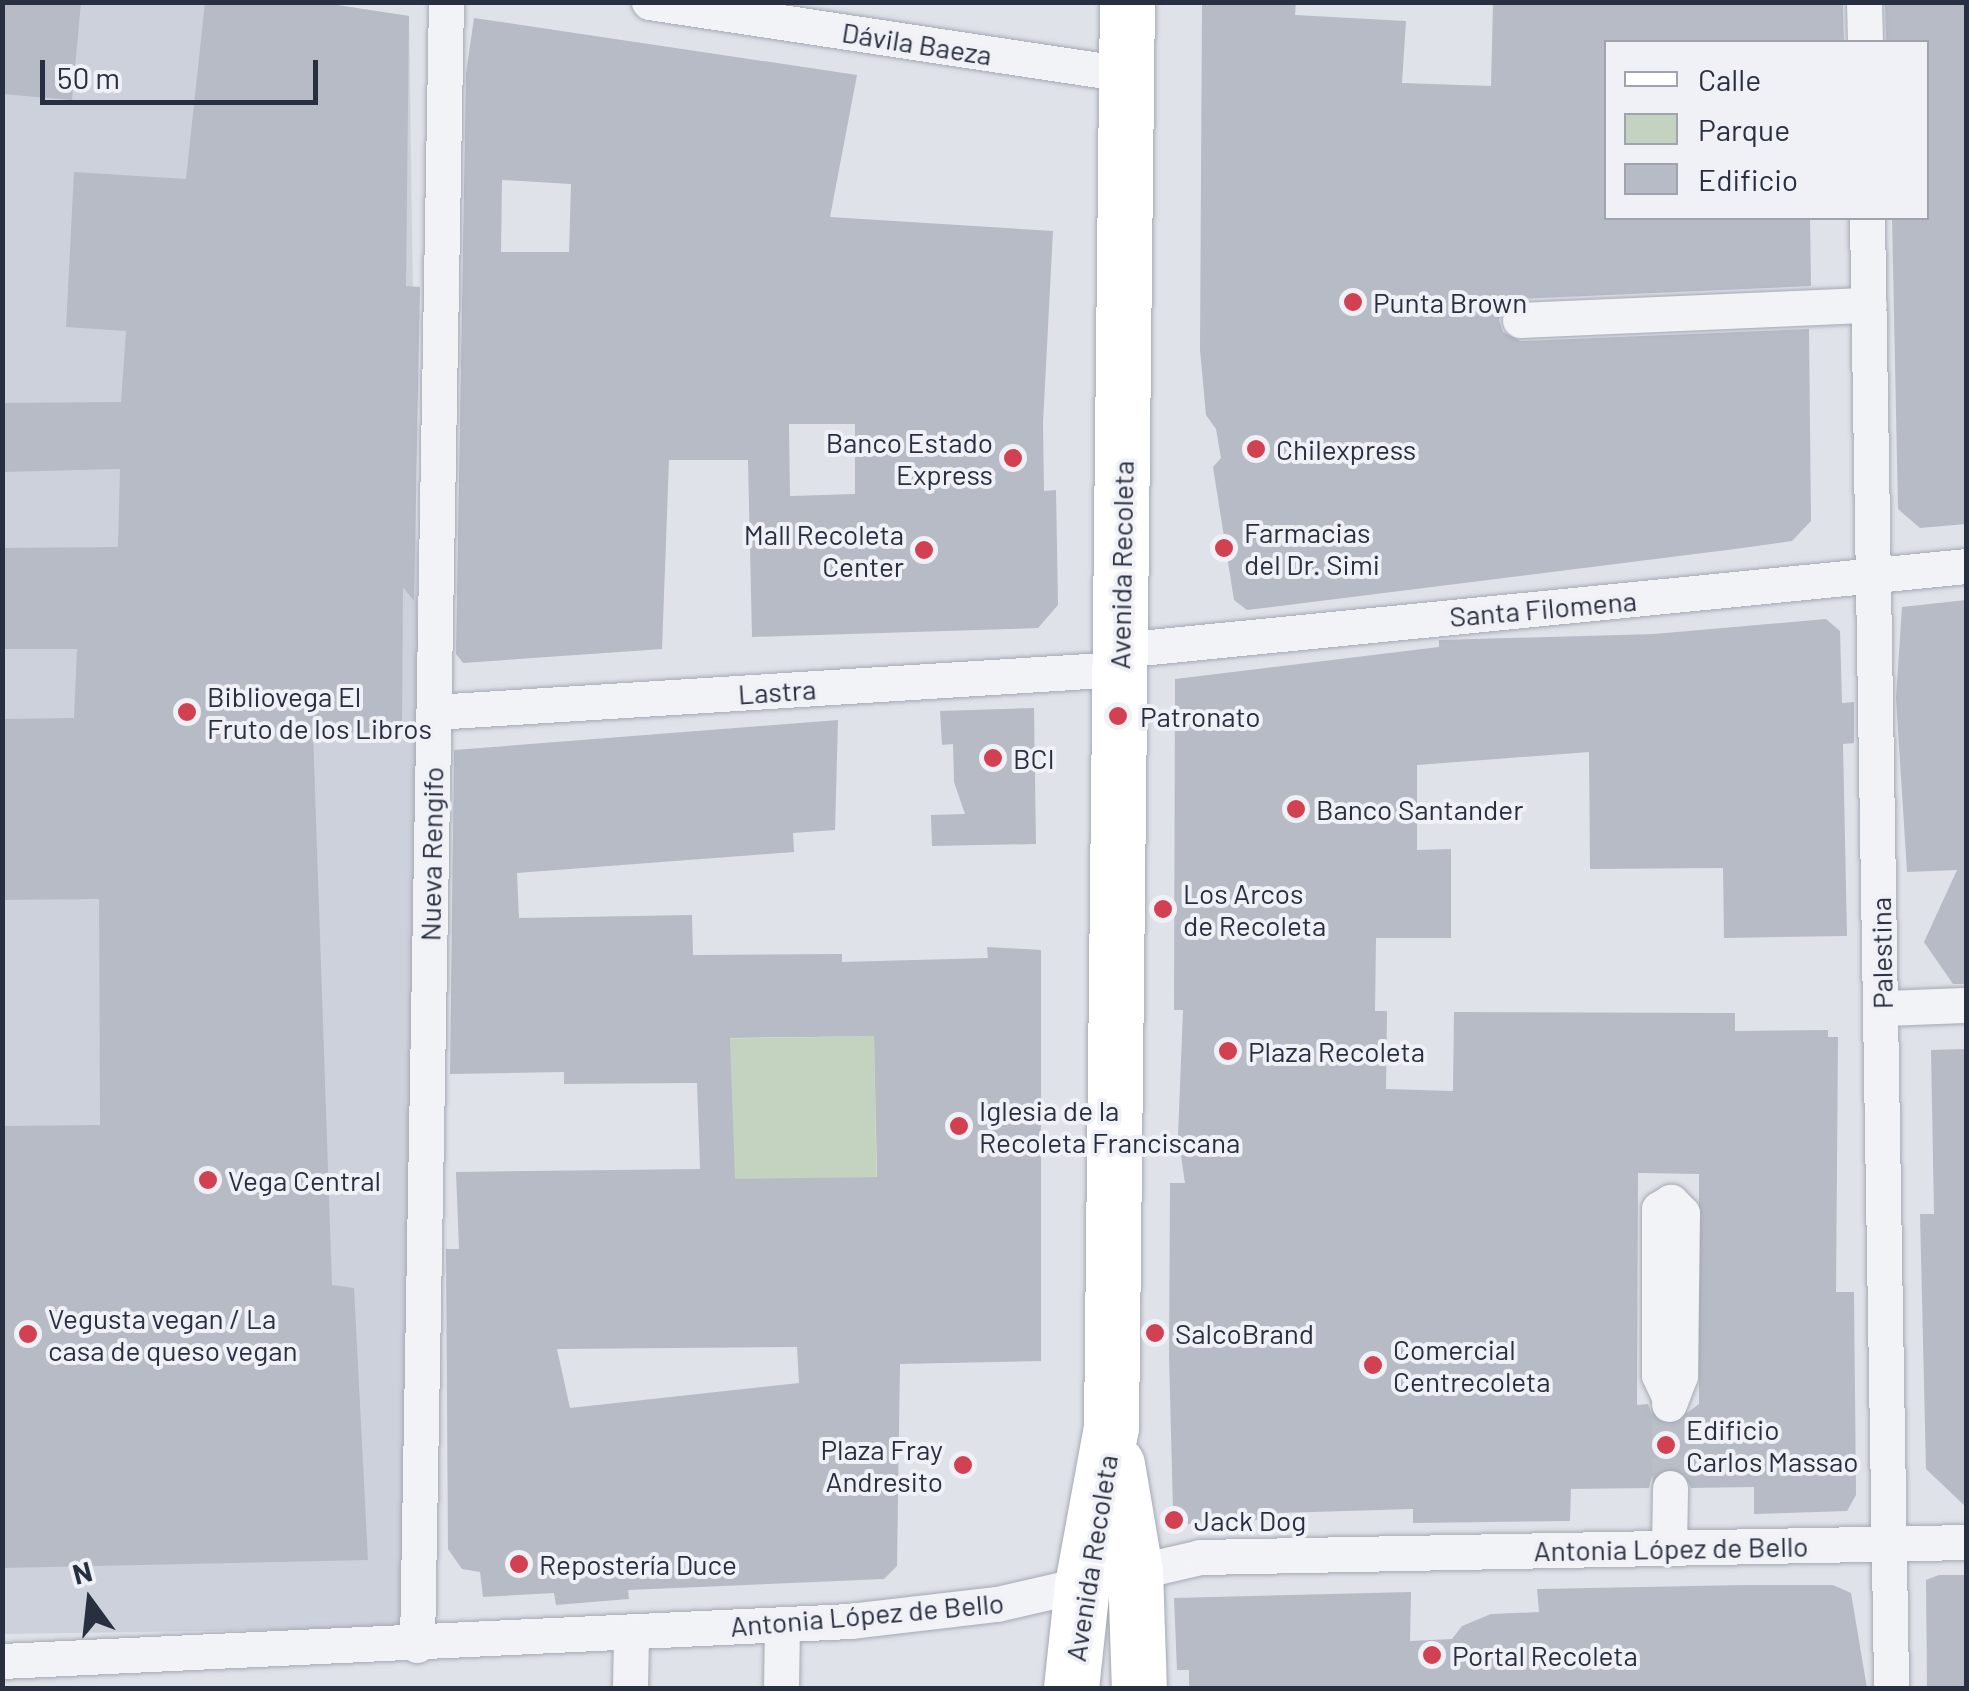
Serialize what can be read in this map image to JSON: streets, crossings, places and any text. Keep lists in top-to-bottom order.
{
  "streets": {
    "main road": ["Avenida Recoleta"],
    "street": [
      "Dávila Baeza",
      "Santa Filomena",
      "Lastra",
      "Nueva Rengifo",
      "Palestina",
      "Antonia López de Bello"
    ]
  },
  "crossings": [
    ["Dávila Baeza", "Avenida Recoleta"],
    ["Avenida Recoleta", "Santa Filomena"],
    ["Avenida Recoleta", "Lastra"],
    ["Avenida Recoleta", "Antonia López de Bello"],
    ["Santa Filomena", "Lastra"],
    ["Santa Filomena", "Palestina"],
    ["Lastra", "Nueva Rengifo"],
    ["Nueva Rengifo", "Antonia López de Bello"],
    ["Palestina", "Antonia López de Bello"]
  ],
  "places": [
    "Punta Brown",
    "Chilexpress",
    "Banco Estado Express",
    "Farmacias del Dr. Simi",
    "Mall Recoleta Center",
    "Bibliovega El Fruto de los Libros",
    "Patronato",
    "BCI",
    "Banco Santander",
    "Los Arcos de Recoleta",
    "Plaza Recoleta",
    "Iglesia de la Recoleta Franciscana",
    "Vega Central",
    "SalcoBrand",
    "Vegusta vegan / La casa de queso vegan",
    "Comercial Centrecoleta",
    "Edificio Carlos Massao",
    "Plaza Fray Andresito",
    "Jack Dog",
    "Repostería Duce",
    "Portal Recoleta"
  ],
  "legend": ["Calle", "Parque", "Edificio"],
  "scale_bar": "50 m",
  "north": "top"
}
